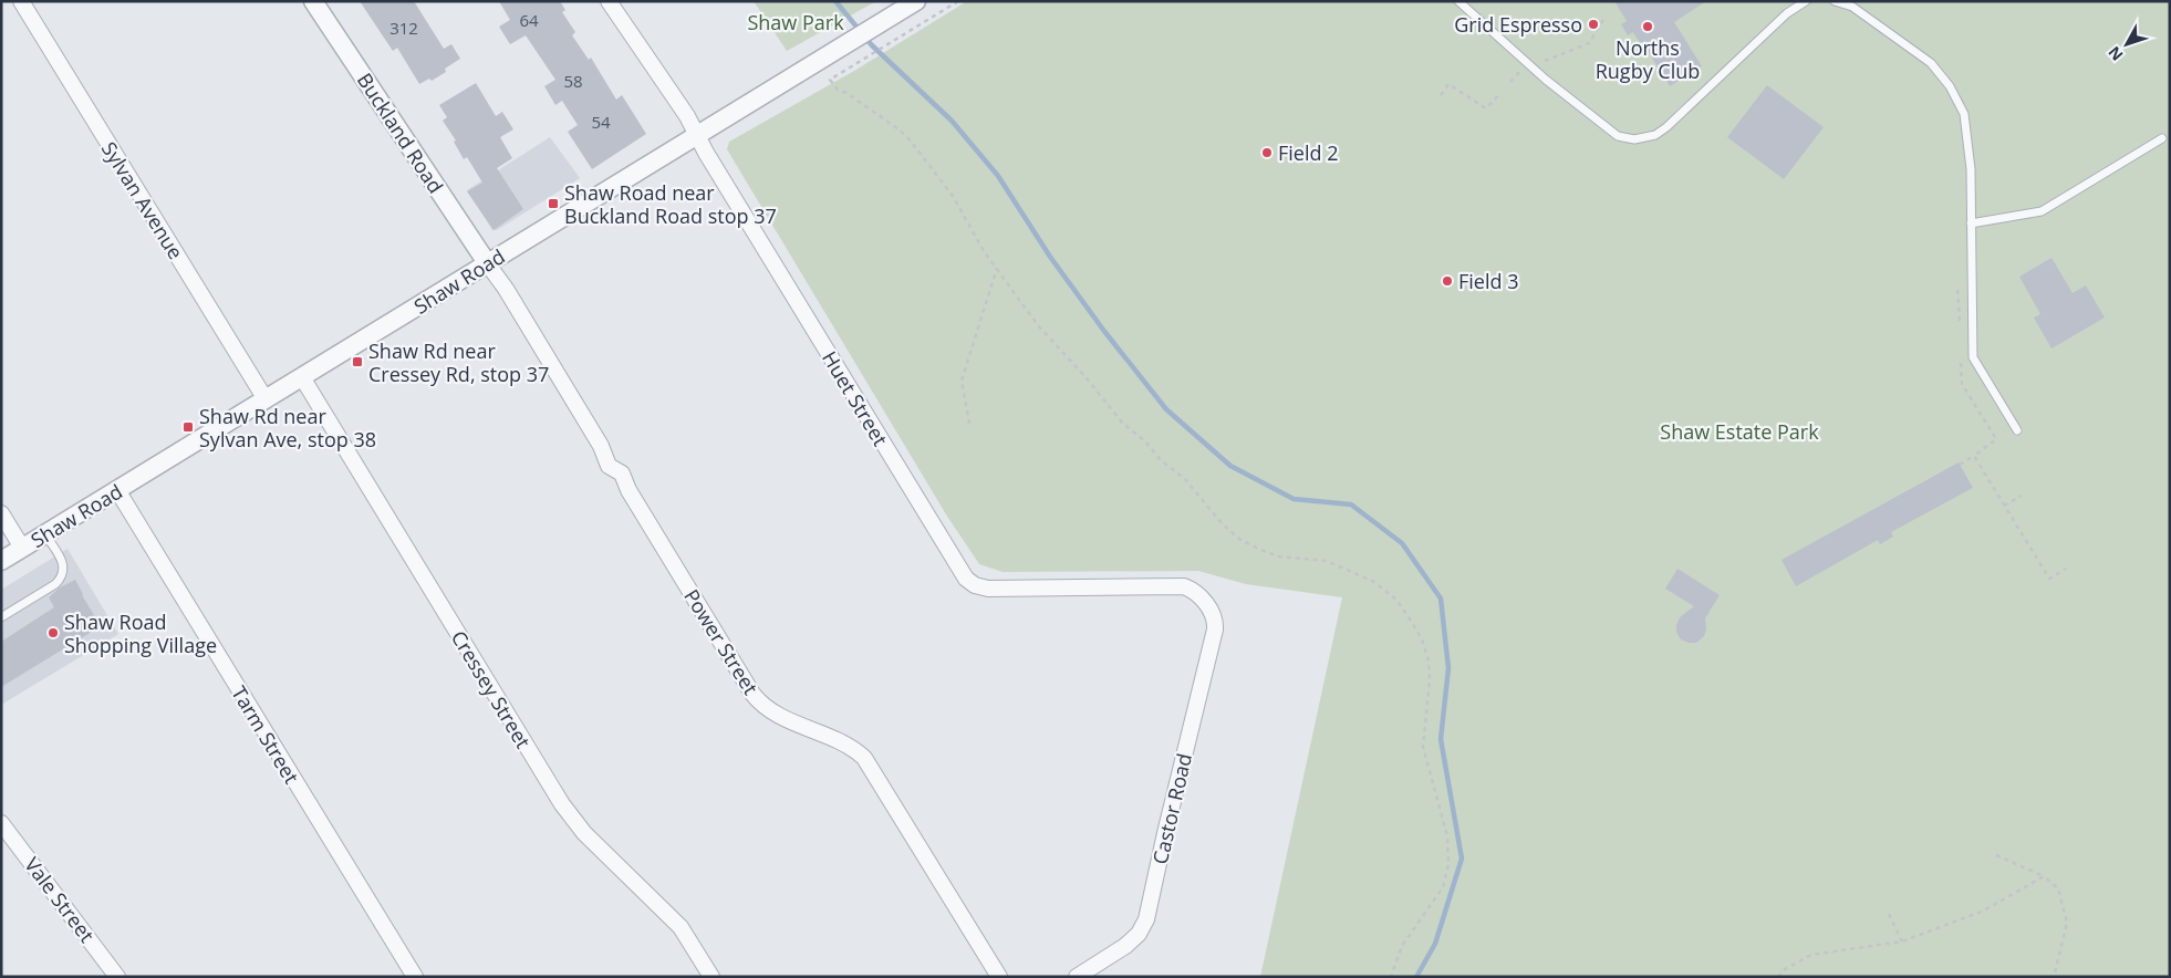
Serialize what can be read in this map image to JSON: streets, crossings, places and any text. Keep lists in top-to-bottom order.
{
  "streets": {
    "street": [
      "Buckland Road",
      "Sylvan Avenue",
      "Shaw Road",
      "Huet Street",
      "Power Street",
      "Cressey Street",
      "Tarm Street",
      "Castor Road",
      "Vale Street"
    ]
  },
  "crossings": [
    ["Buckland Road", "Shaw Road"],
    ["Buckland Road", "Power Street"],
    ["Sylvan Avenue", "Shaw Road"],
    ["Shaw Road", "Huet Street"],
    ["Shaw Road", "Power Street"],
    ["Shaw Road", "Cressey Street"],
    ["Shaw Road", "Tarm Street"],
    ["Huet Street", "Castor Road"]
  ],
  "parks": ["Shaw Park", "Shaw Estate Park"],
  "places": {
    "other": [
      "Grid Espresso",
      "Norths Rugby Club",
      "Field 2",
      "Field 3",
      "Shaw Road Shopping Village"
    ],
    "transit": ["Shaw Road near Buckland Road stop 37", "Shaw Rd near Cressey Rd, stop 37", "Shaw Rd near Sylvan Ave, stop 38"]
  },
  "house_numbers": [
    "64",
    "312",
    "58",
    "54"
  ],
  "north": "bottom left"
}
